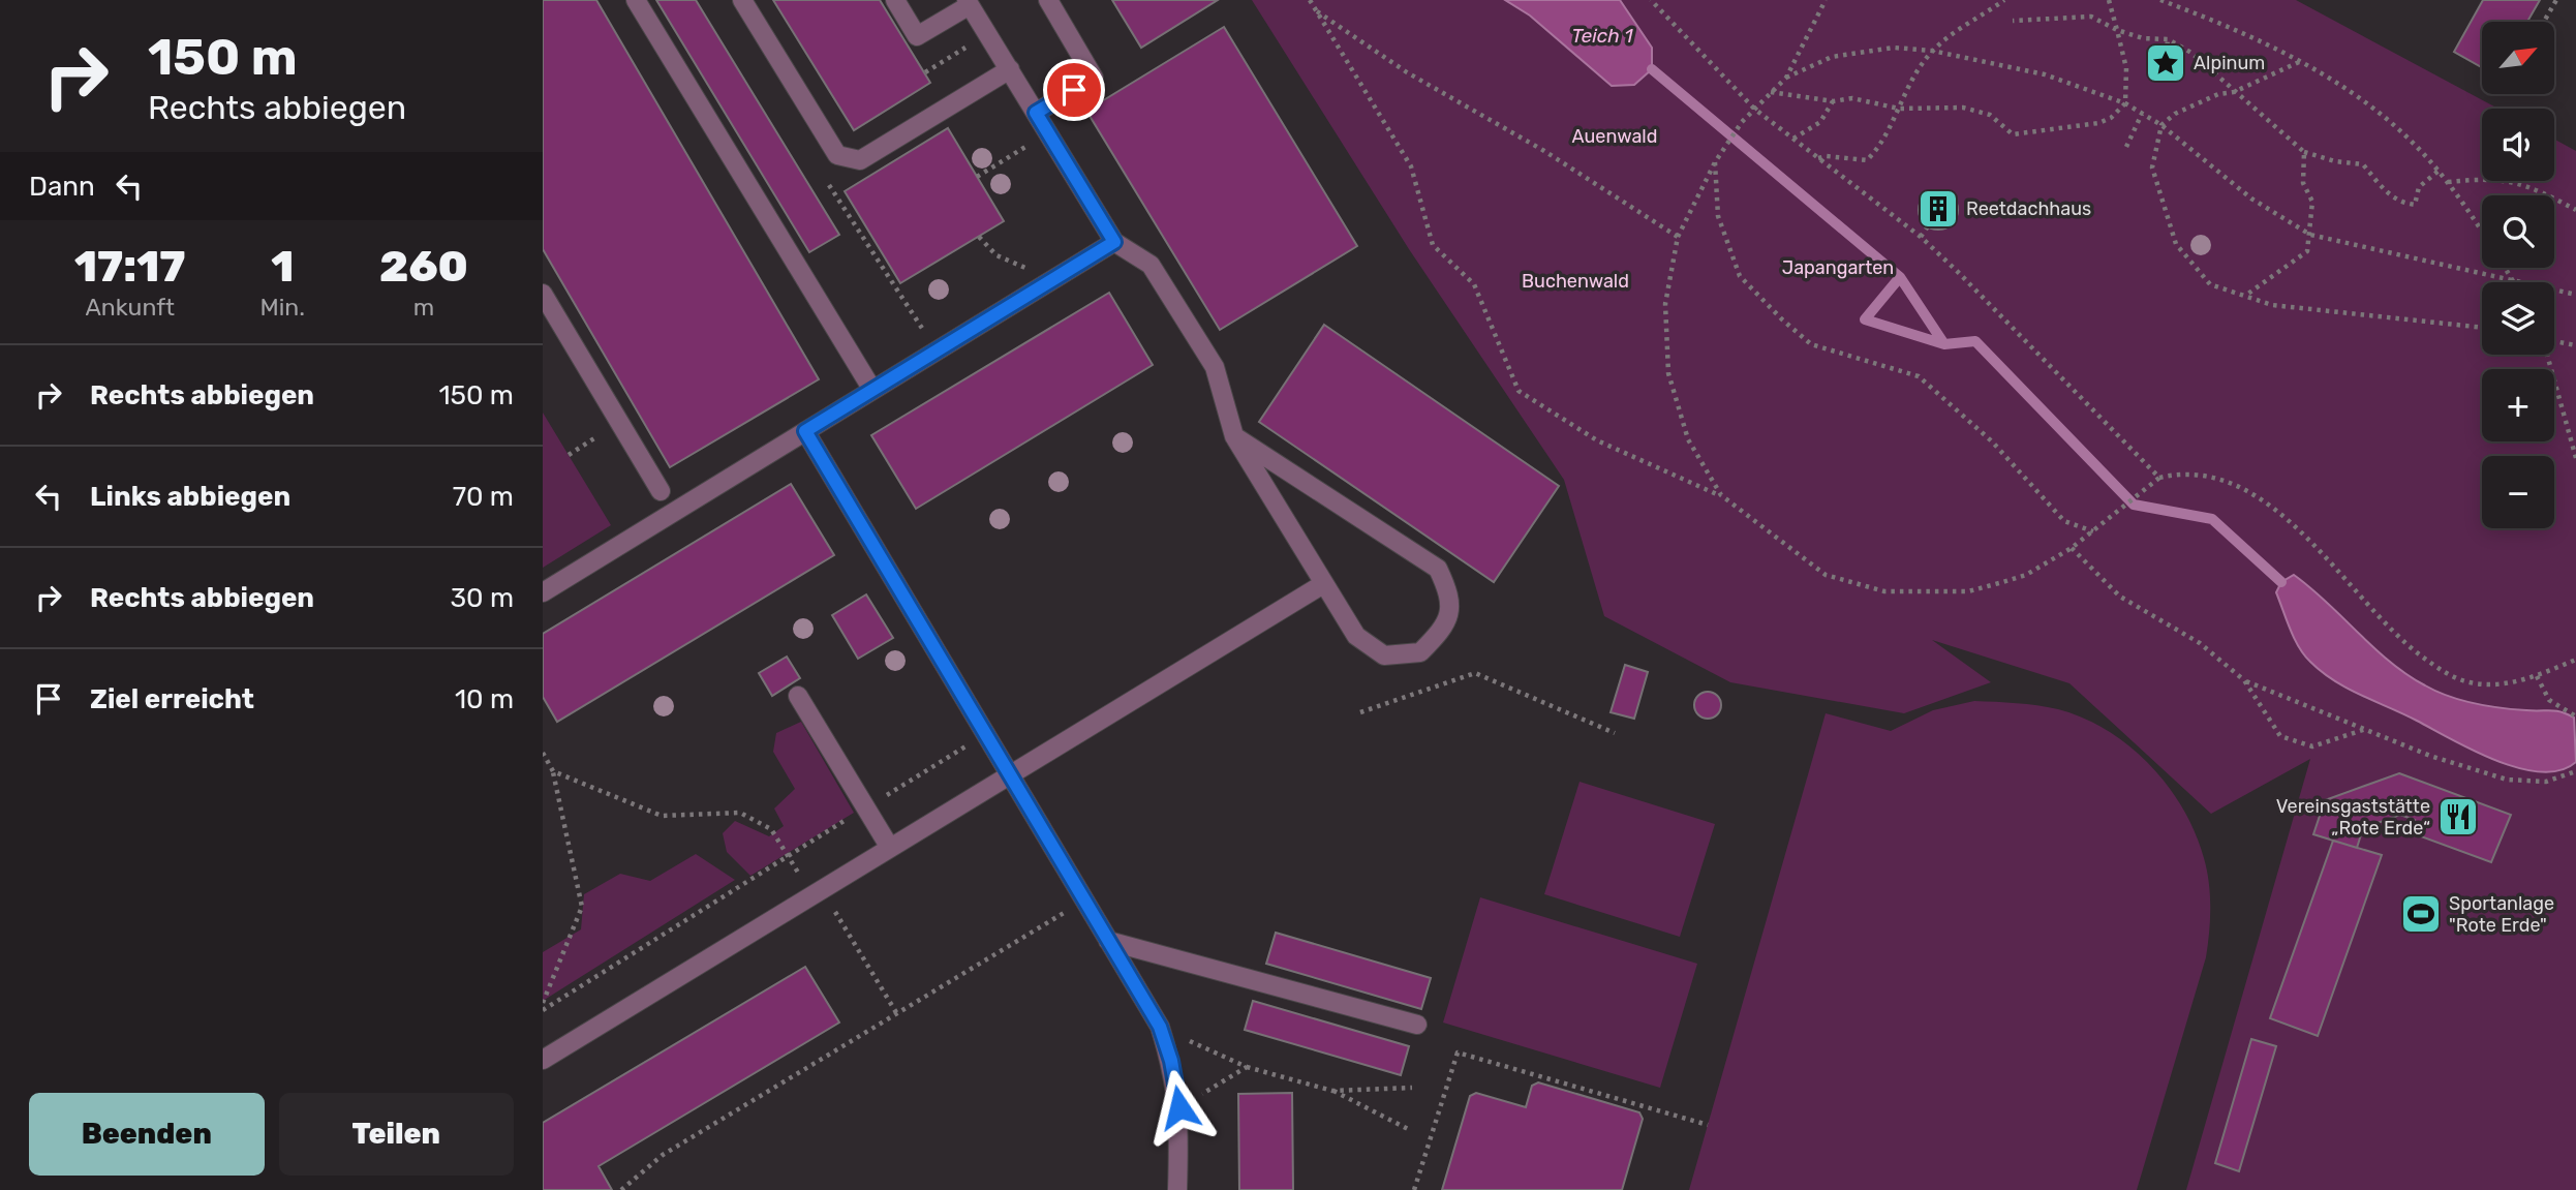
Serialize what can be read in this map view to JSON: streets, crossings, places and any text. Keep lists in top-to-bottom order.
{
  "water": ["Teich 1"],
  "parks": ["Auenwald", "Japangarten", "Buchenwald"],
  "places": {
    "place": ["Alpinum"],
    "building": ["Reetdachhaus"],
    "restaurant": ["Vereinsgaststätte „Rote Erde“"],
    "sports": ["Sportanlage \"Rote Erde\""]
  },
  "north": "top right",
  "page": {
    "turn": ["150 m", "Rechts abbiegen"],
    "map_buttons": ["+", "−"],
    "then": "Dann",
    "eta": [
      "17:17",
      "Ankunft",
      "1",
      "Min.",
      "260",
      "m"
    ],
    "list": [
      {
        "name": "Rechts abbiegen",
        "value": "150 m"
      },
      {
        "name": "Links abbiegen",
        "value": "70 m"
      },
      {
        "name": "Rechts abbiegen",
        "value": "30 m"
      },
      {
        "name": "Ziel erreicht",
        "value": "10 m"
      }
    ],
    "buttons": ["Beenden", "Teilen"]
  }
}
